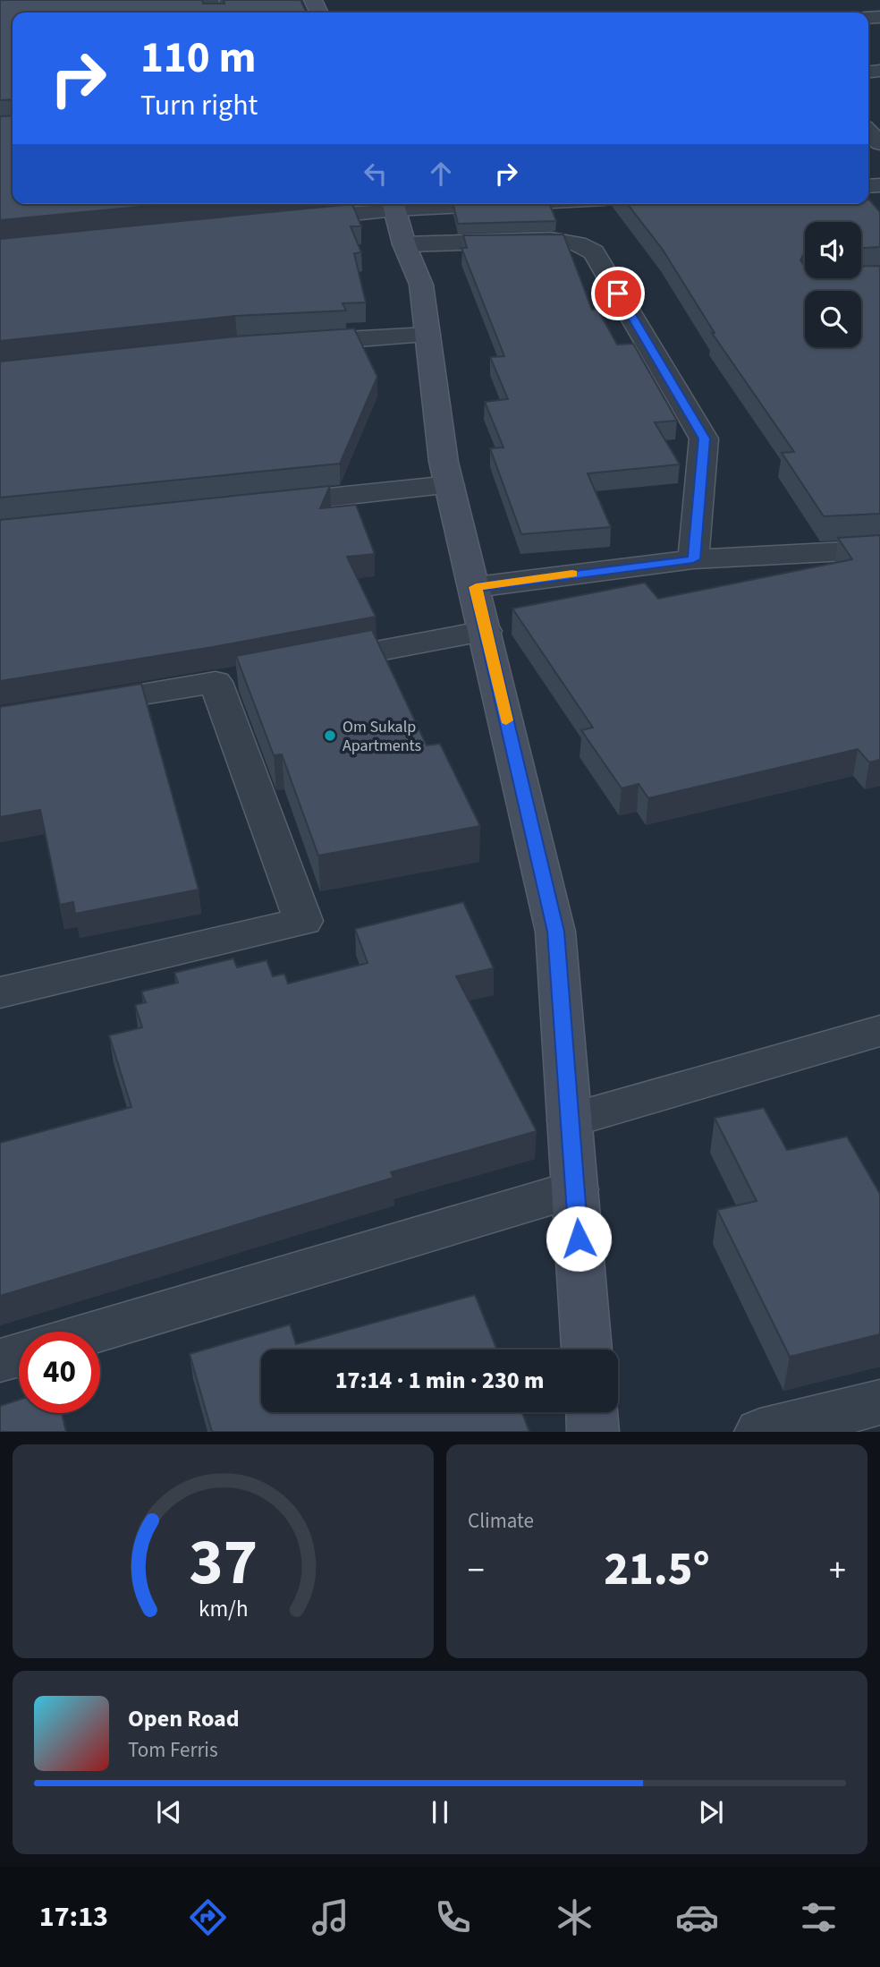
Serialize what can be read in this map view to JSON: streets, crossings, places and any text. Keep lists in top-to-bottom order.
{
  "places": ["Om Sukalp Apartments"],
  "page": {
    "turn": ["110 m", "Turn right"],
    "limit": "40",
    "trip": "17:14 · 1 min · 230 m",
    "tile": "Climate",
    "heat": ["−", "21.5°", "+"],
    "song": ["Open Road", "Tom Ferris"],
    "tabs": "17:13",
    "gauge": ["37", "km/h"]
  }
}
